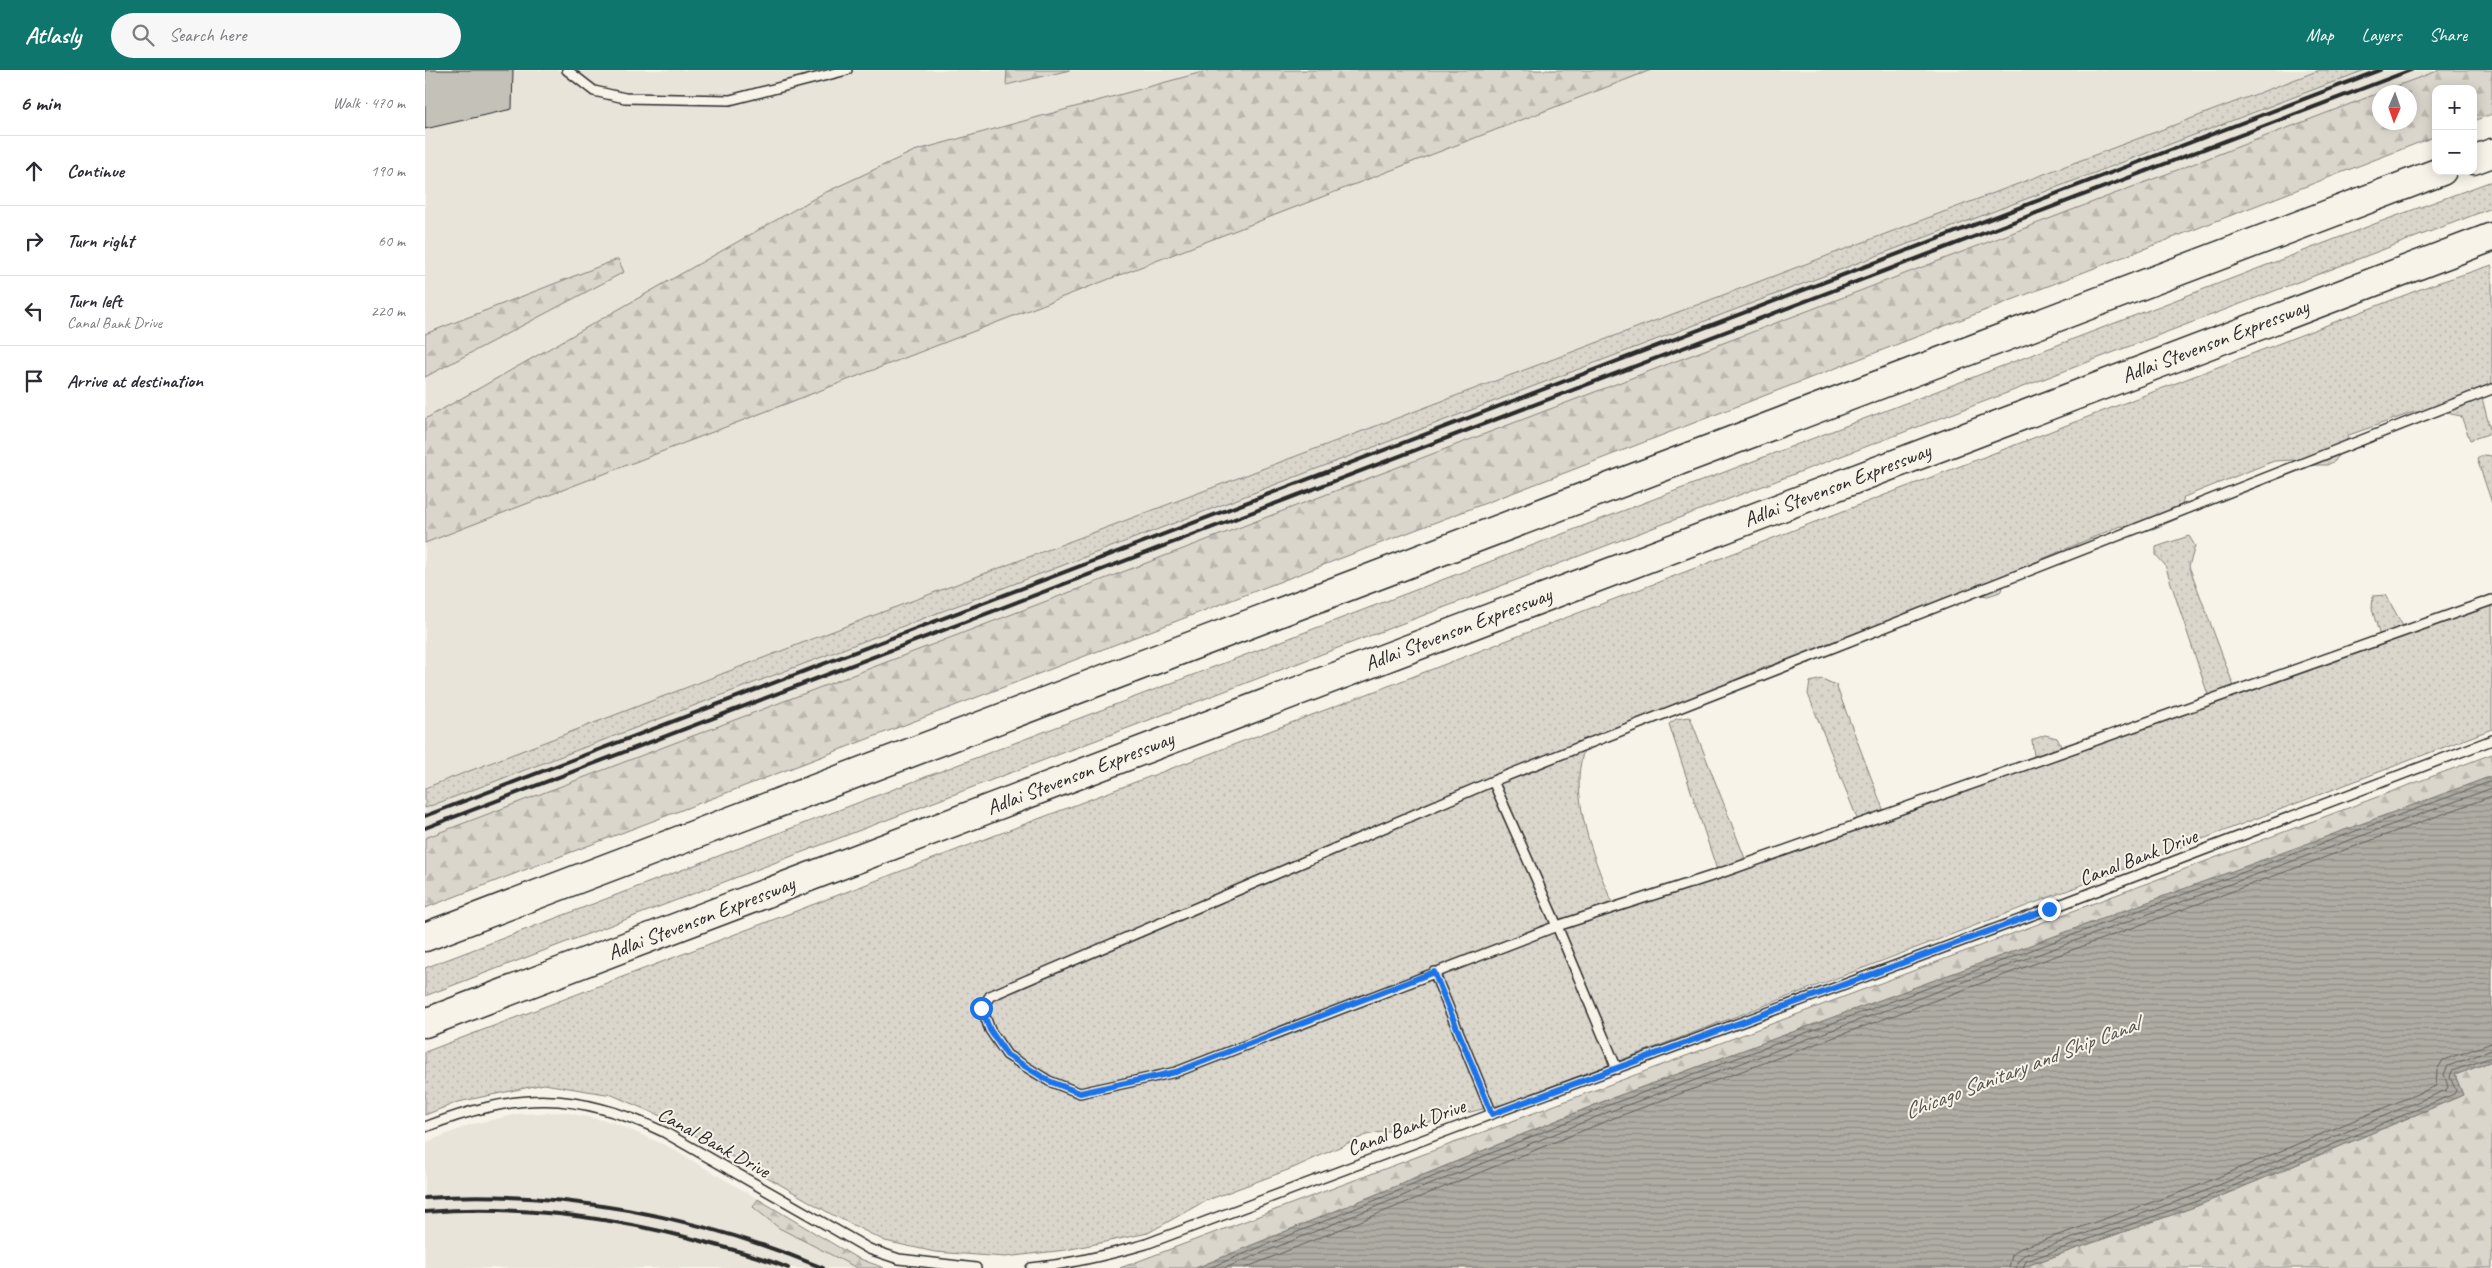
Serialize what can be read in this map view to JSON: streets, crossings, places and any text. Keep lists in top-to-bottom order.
{
  "streets": {
    "highway": ["Adlai Stevenson Expressway"],
    "lane": ["Canal Bank Drive"]
  },
  "water": ["Chicago Sanitary and Ship Canal"],
  "north": "bottom",
  "page": {
    "header": "Atlasly",
    "search": "Search here",
    "nav": ["Map", "Layers", "Share"],
    "heading": ["6 min", "Walk · 470 m"],
    "map_buttons": ["+", "−"],
    "list": [
      ["Continue", "190 m"],
      ["Turn right", "60 m"],
      ["Turn left", "Canal Bank Drive", "220 m"],
      "Arrive at destination"
    ]
  }
}
